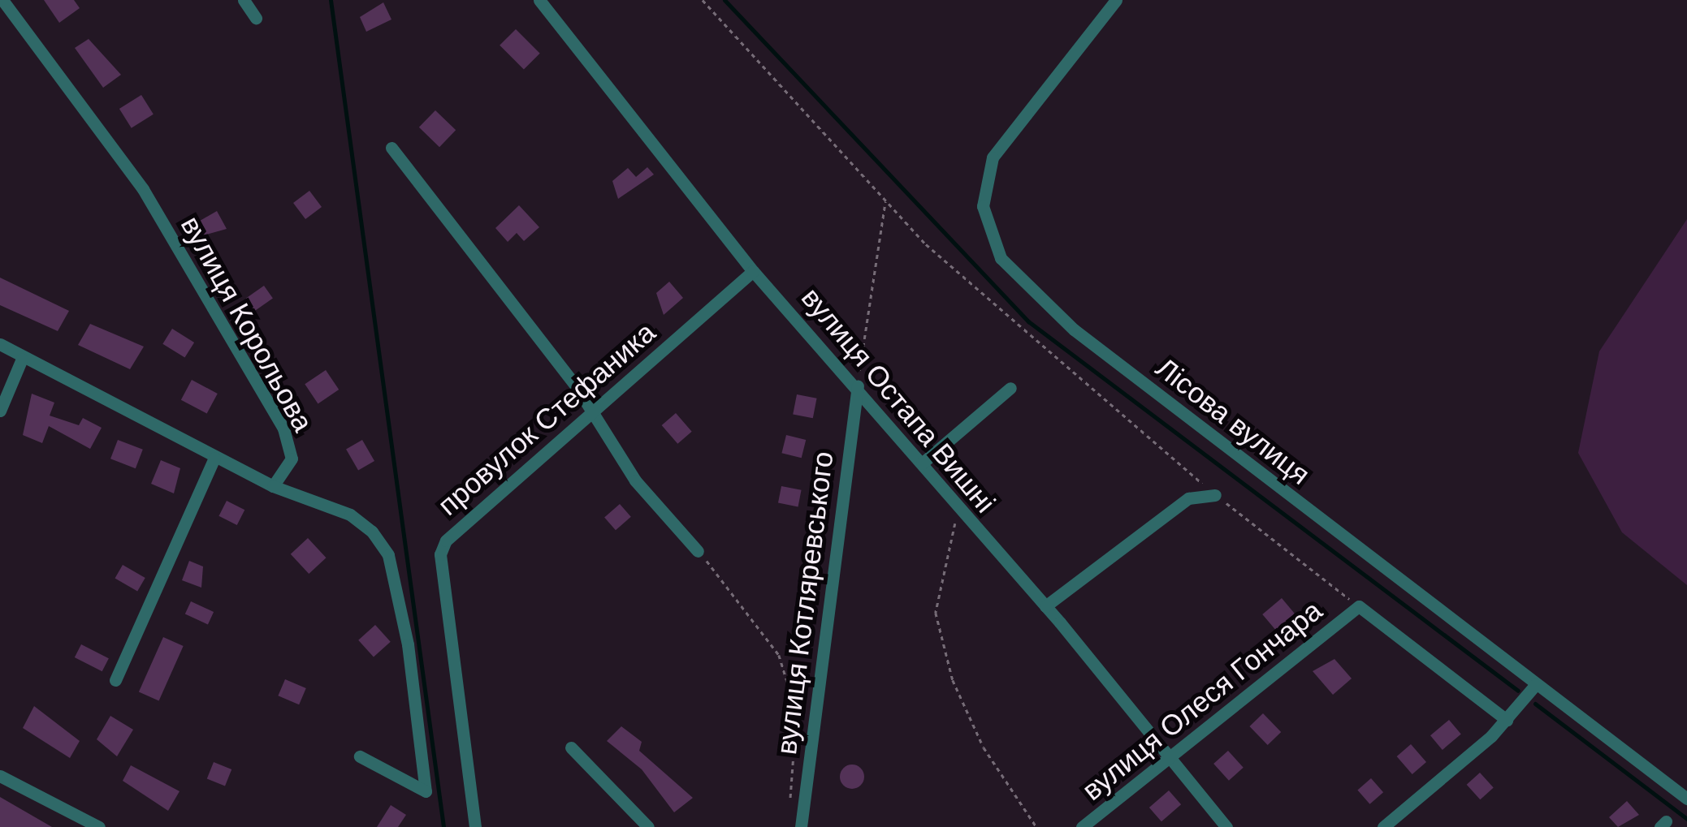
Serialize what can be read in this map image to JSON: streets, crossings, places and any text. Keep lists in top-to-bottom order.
{
  "streets": {
    "street": [
      "вулиця Корольова",
      "вулиця Остапа Вишні",
      "провулок Стефаника",
      "Лісова вулиця",
      "вулиця Котляревського",
      "вулиця Олеся Гончара"
    ]
  },
  "crossings": [
    ["вулиця Остапа Вишні", "провулок Стефаника"],
    ["вулиця Остапа Вишні", "вулиця Котляревського"],
    ["вулиця Остапа Вишні", "вулиця Олеся Гончара"]
  ]
}
